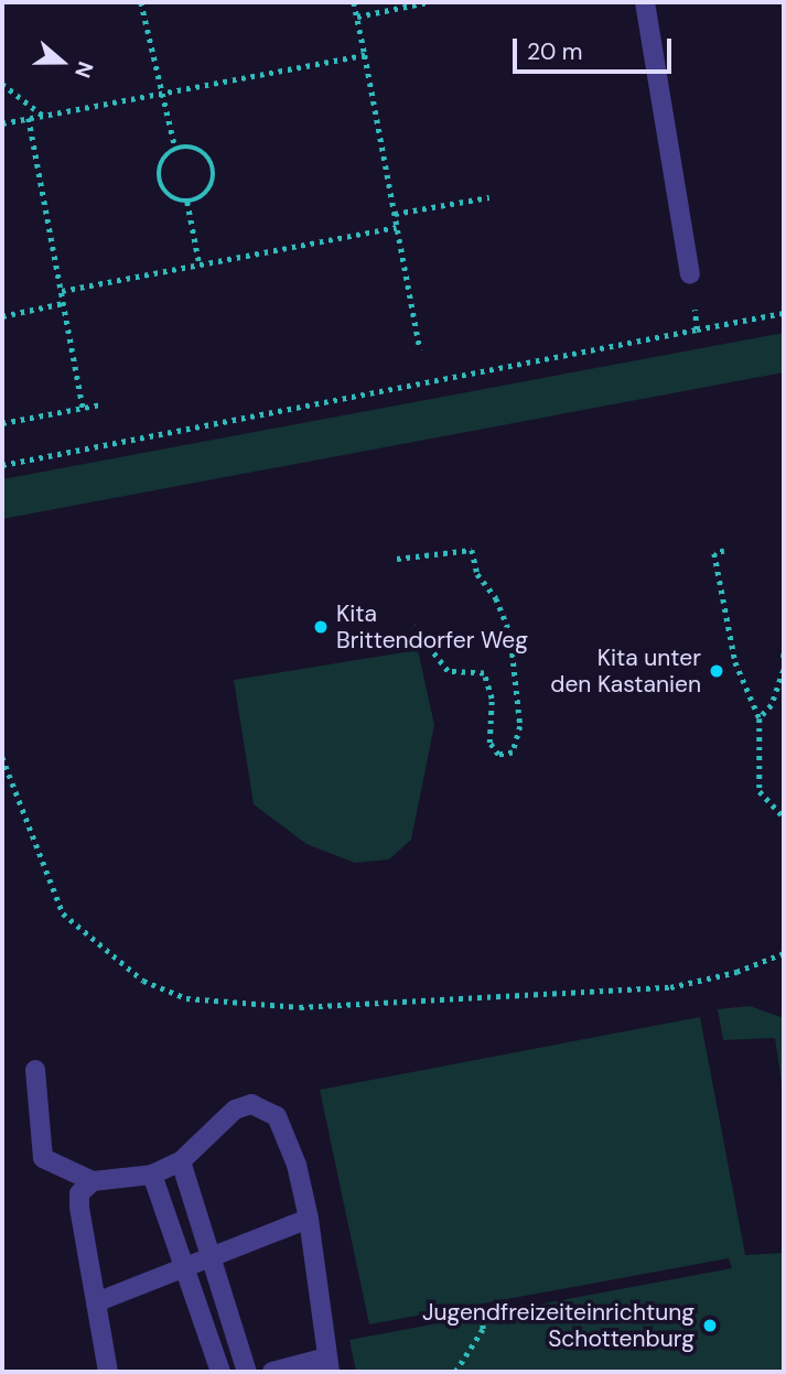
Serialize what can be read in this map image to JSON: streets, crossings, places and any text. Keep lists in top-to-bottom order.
{
  "places": ["Kita Brittendorfer Weg", "Kita unter den Kastanien", "Jugendfreizeiteinrichtung Schottenburg"],
  "scale_bar": "20 m",
  "north": "right"
}
